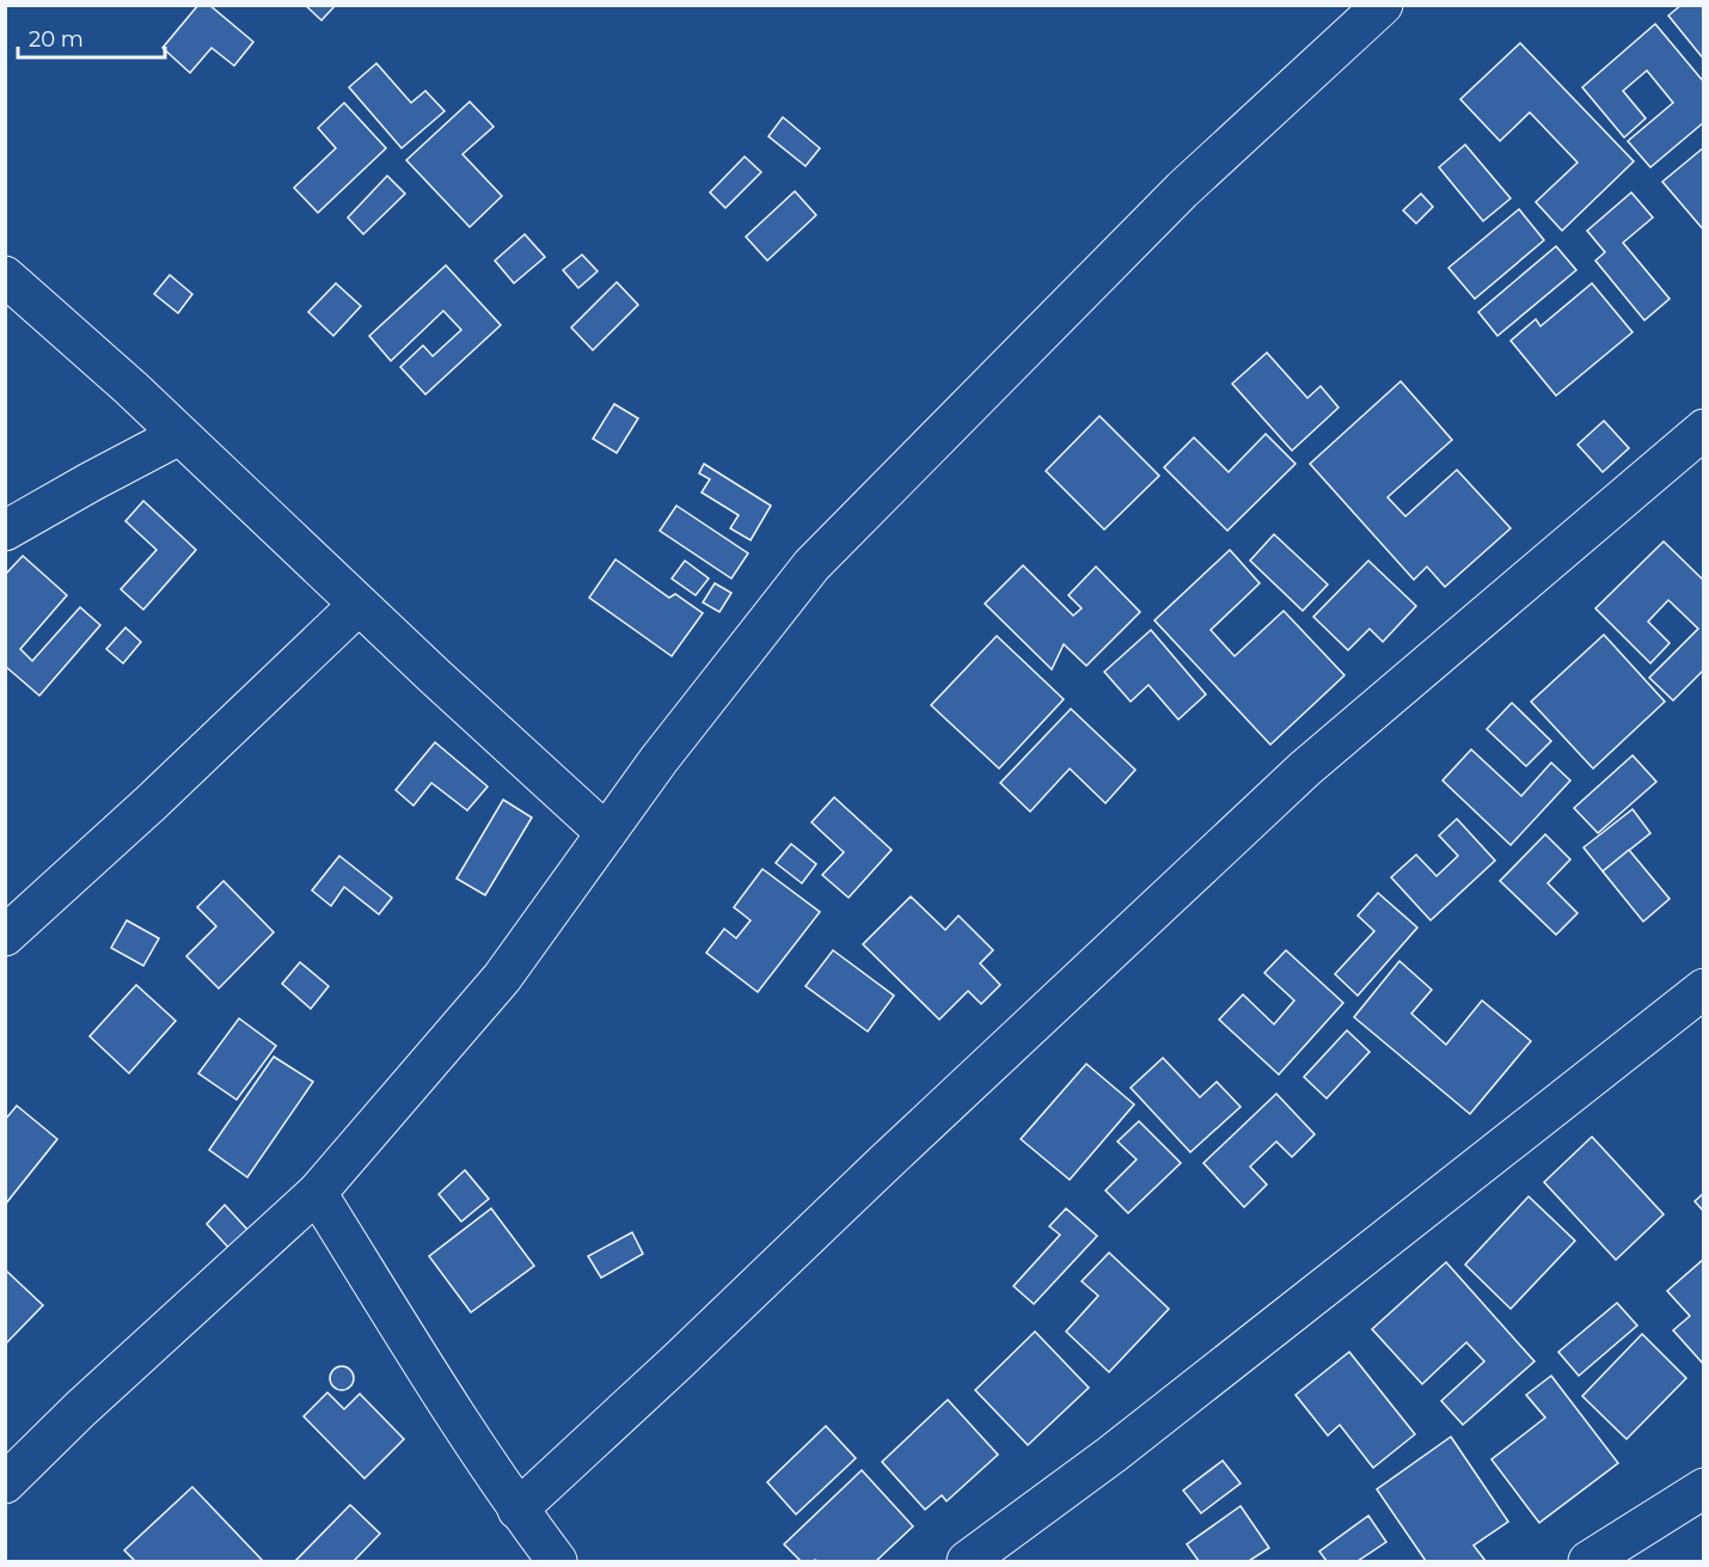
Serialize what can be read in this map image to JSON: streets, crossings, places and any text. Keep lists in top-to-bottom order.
{
  "scale_bar": "20 m"
}
